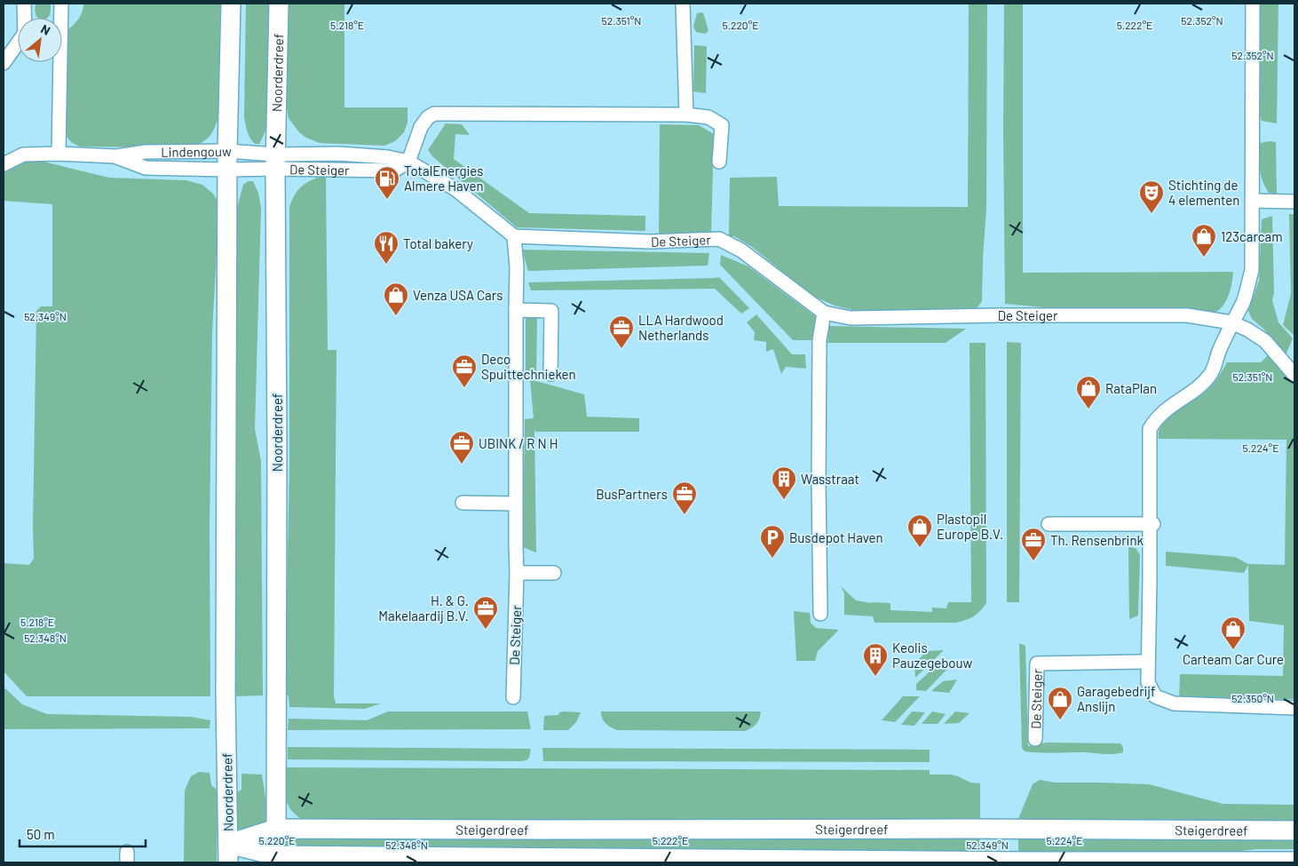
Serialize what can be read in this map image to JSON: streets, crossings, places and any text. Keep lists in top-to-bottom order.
{
  "streets": {
    "main road": ["Noorderdreef", "Steigerdreef"],
    "street": ["Lindengouw", "De Steiger"]
  },
  "crossings": [
    ["Noorderdreef", "Lindengouw"],
    ["Noorderdreef", "De Steiger"],
    ["Noorderdreef", "Steigerdreef"],
    ["Lindengouw", "De Steiger"]
  ],
  "places": {
    "fuel station": ["TotalEnergies Almere Haven"],
    "theatre": ["Stichting de 4 elementen"],
    "shop": [
      "123carcam",
      "Venza USA Cars",
      "RataPlan",
      "Plastopil Europe B.V.",
      "Carteam Car Cure",
      "Garagebedrijf Anslijn"
    ],
    "restaurant": ["Total bakery"],
    "office": [
      "LLA Hardwood Netherlands",
      "Deco Spuittechnieken",
      "UBINK / R N H",
      "BusPartners",
      "Th. Rensenbrink",
      "H. & G. Makelaardij B.V."
    ],
    "building": ["Wasstraat", "Keolis Pauzegebouw"],
    "parking": ["Busdepot Haven"]
  },
  "scale_bar": "50 m",
  "north": "top right",
  "coordinates": [
    "52.351°N",
    "52.352°N",
    "5.218°E",
    "5.220°E",
    "5.222°E",
    "52.349°N",
    "5.224°E",
    "52.348°N",
    "52.350°N"
  ]
}
